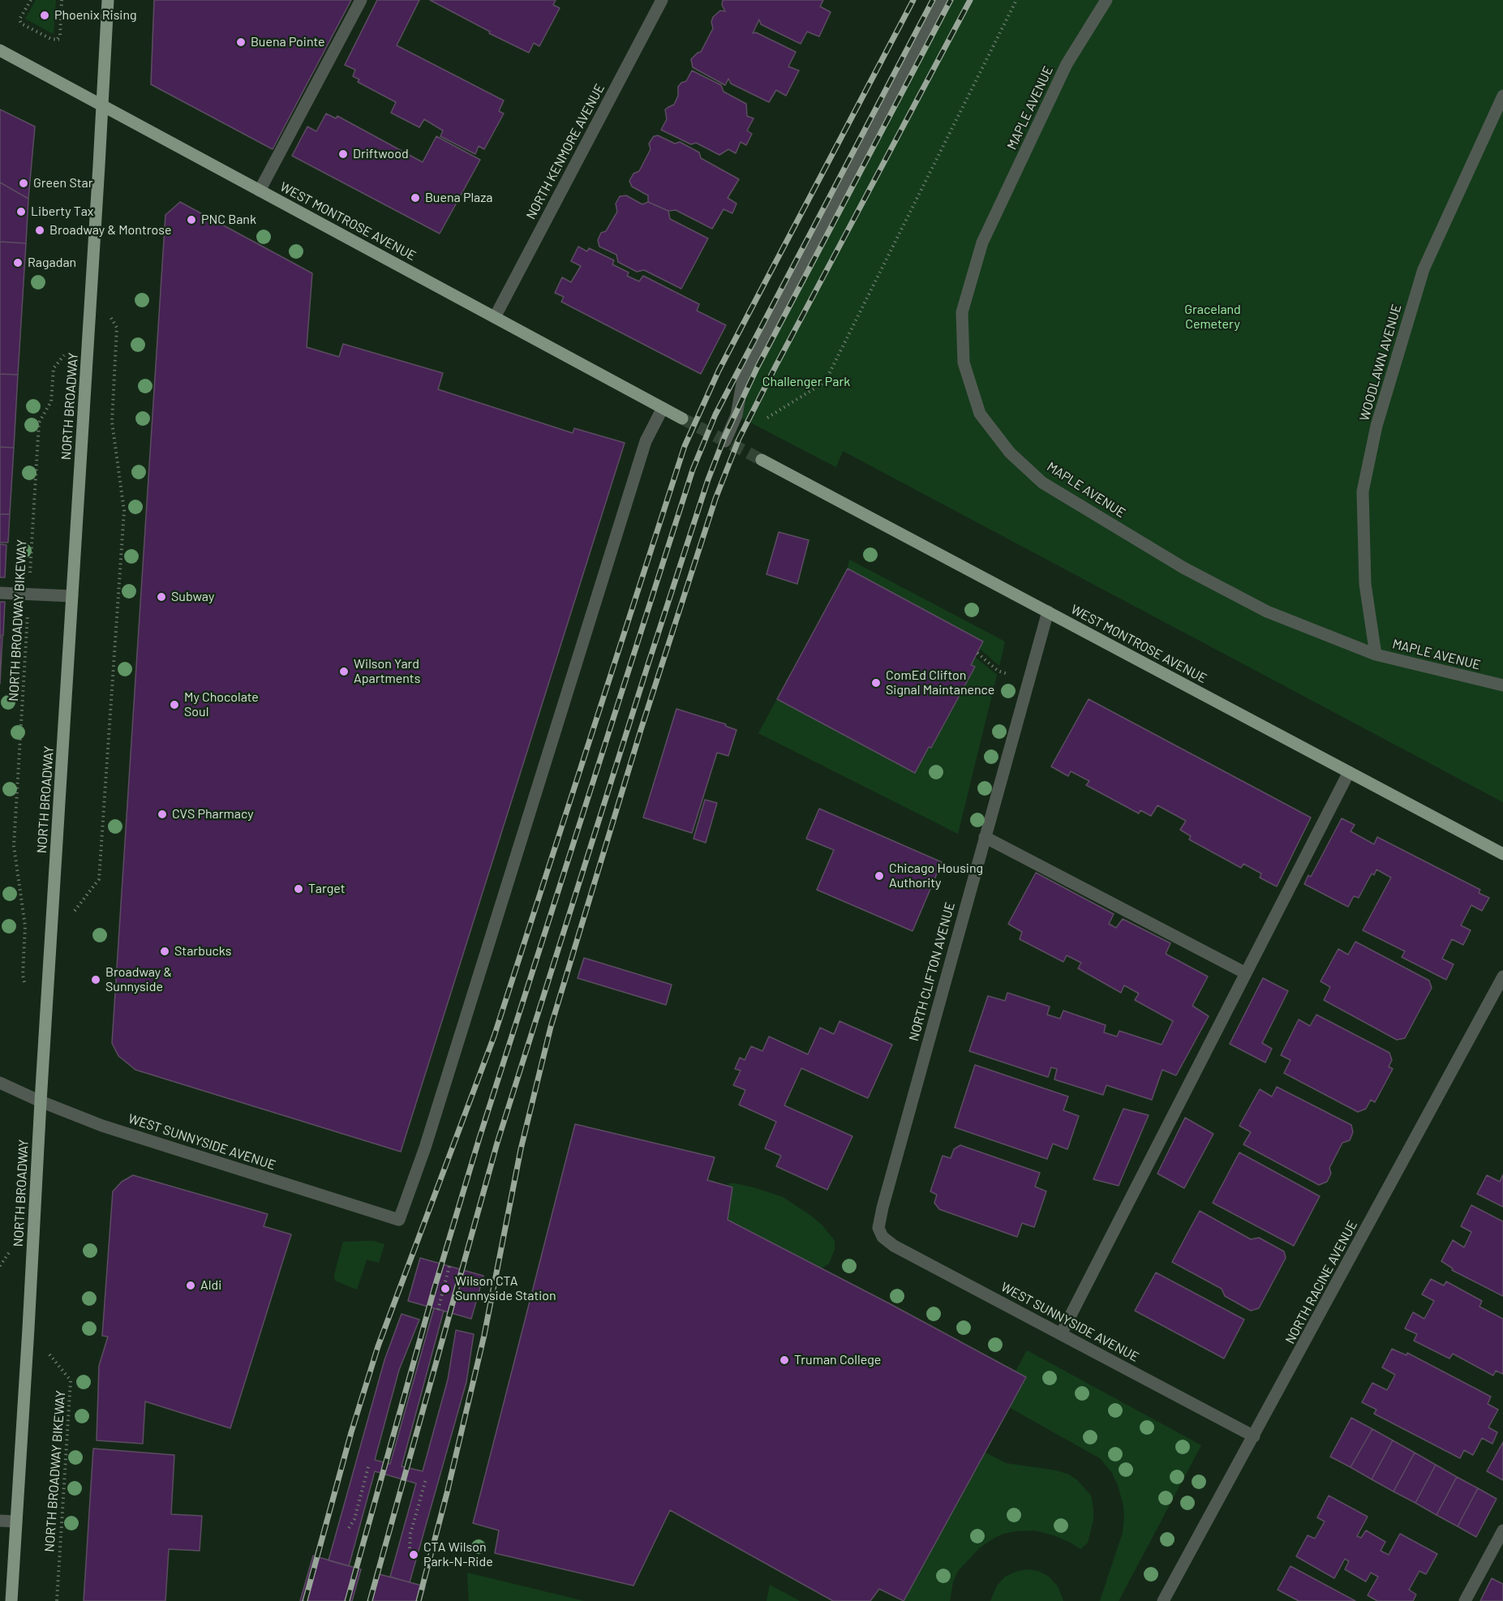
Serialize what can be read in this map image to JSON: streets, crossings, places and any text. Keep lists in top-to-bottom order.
{
  "streets": {
    "main road": ["WEST MONTROSE AVENUE", "NORTH BROADWAY"],
    "street": [
      "MAPLE AVENUE",
      "NORTH KENMORE AVENUE",
      "WOODLAWN AVENUE",
      "NORTH CLIFTON AVENUE",
      "WEST SUNNYSIDE AVENUE",
      "NORTH RACINE AVENUE"
    ],
    "path": ["NORTH BROADWAY BIKEWAY"]
  },
  "crossings": [
    ["MAPLE AVENUE", "WOODLAWN AVENUE"],
    ["NORTH KENMORE AVENUE", "WEST MONTROSE AVENUE"],
    ["WEST MONTROSE AVENUE", "NORTH BROADWAY"],
    ["WEST MONTROSE AVENUE", "NORTH CLIFTON AVENUE"],
    ["WEST MONTROSE AVENUE", "WEST SUNNYSIDE AVENUE"],
    ["NORTH BROADWAY", "NORTH BROADWAY BIKEWAY"],
    ["NORTH BROADWAY", "WEST SUNNYSIDE AVENUE"],
    ["NORTH CLIFTON AVENUE", "WEST SUNNYSIDE AVENUE"],
    ["WEST SUNNYSIDE AVENUE", "NORTH RACINE AVENUE"]
  ],
  "parks": ["Graceland Cemetery", "Challenger Park"],
  "places": [
    "Phoenix Rising",
    "Buena Pointe",
    "Driftwood",
    "Green Star",
    "Buena Plaza",
    "Liberty Tax",
    "PNC Bank",
    "Broadway & Montrose",
    "Ragadan",
    "Subway",
    "Wilson Yard Apartments",
    "ComEd Clifton Signal Maintanence",
    "My Chocolate Soul",
    "CVS Pharmacy",
    "Chicago Housing Authority",
    "Target",
    "Starbucks",
    "Broadway & Sunnyside",
    "Aldi",
    "Wilson CTA Sunnyside Station",
    "Truman College",
    "CTA Wilson Park-N-Ride"
  ]
}
